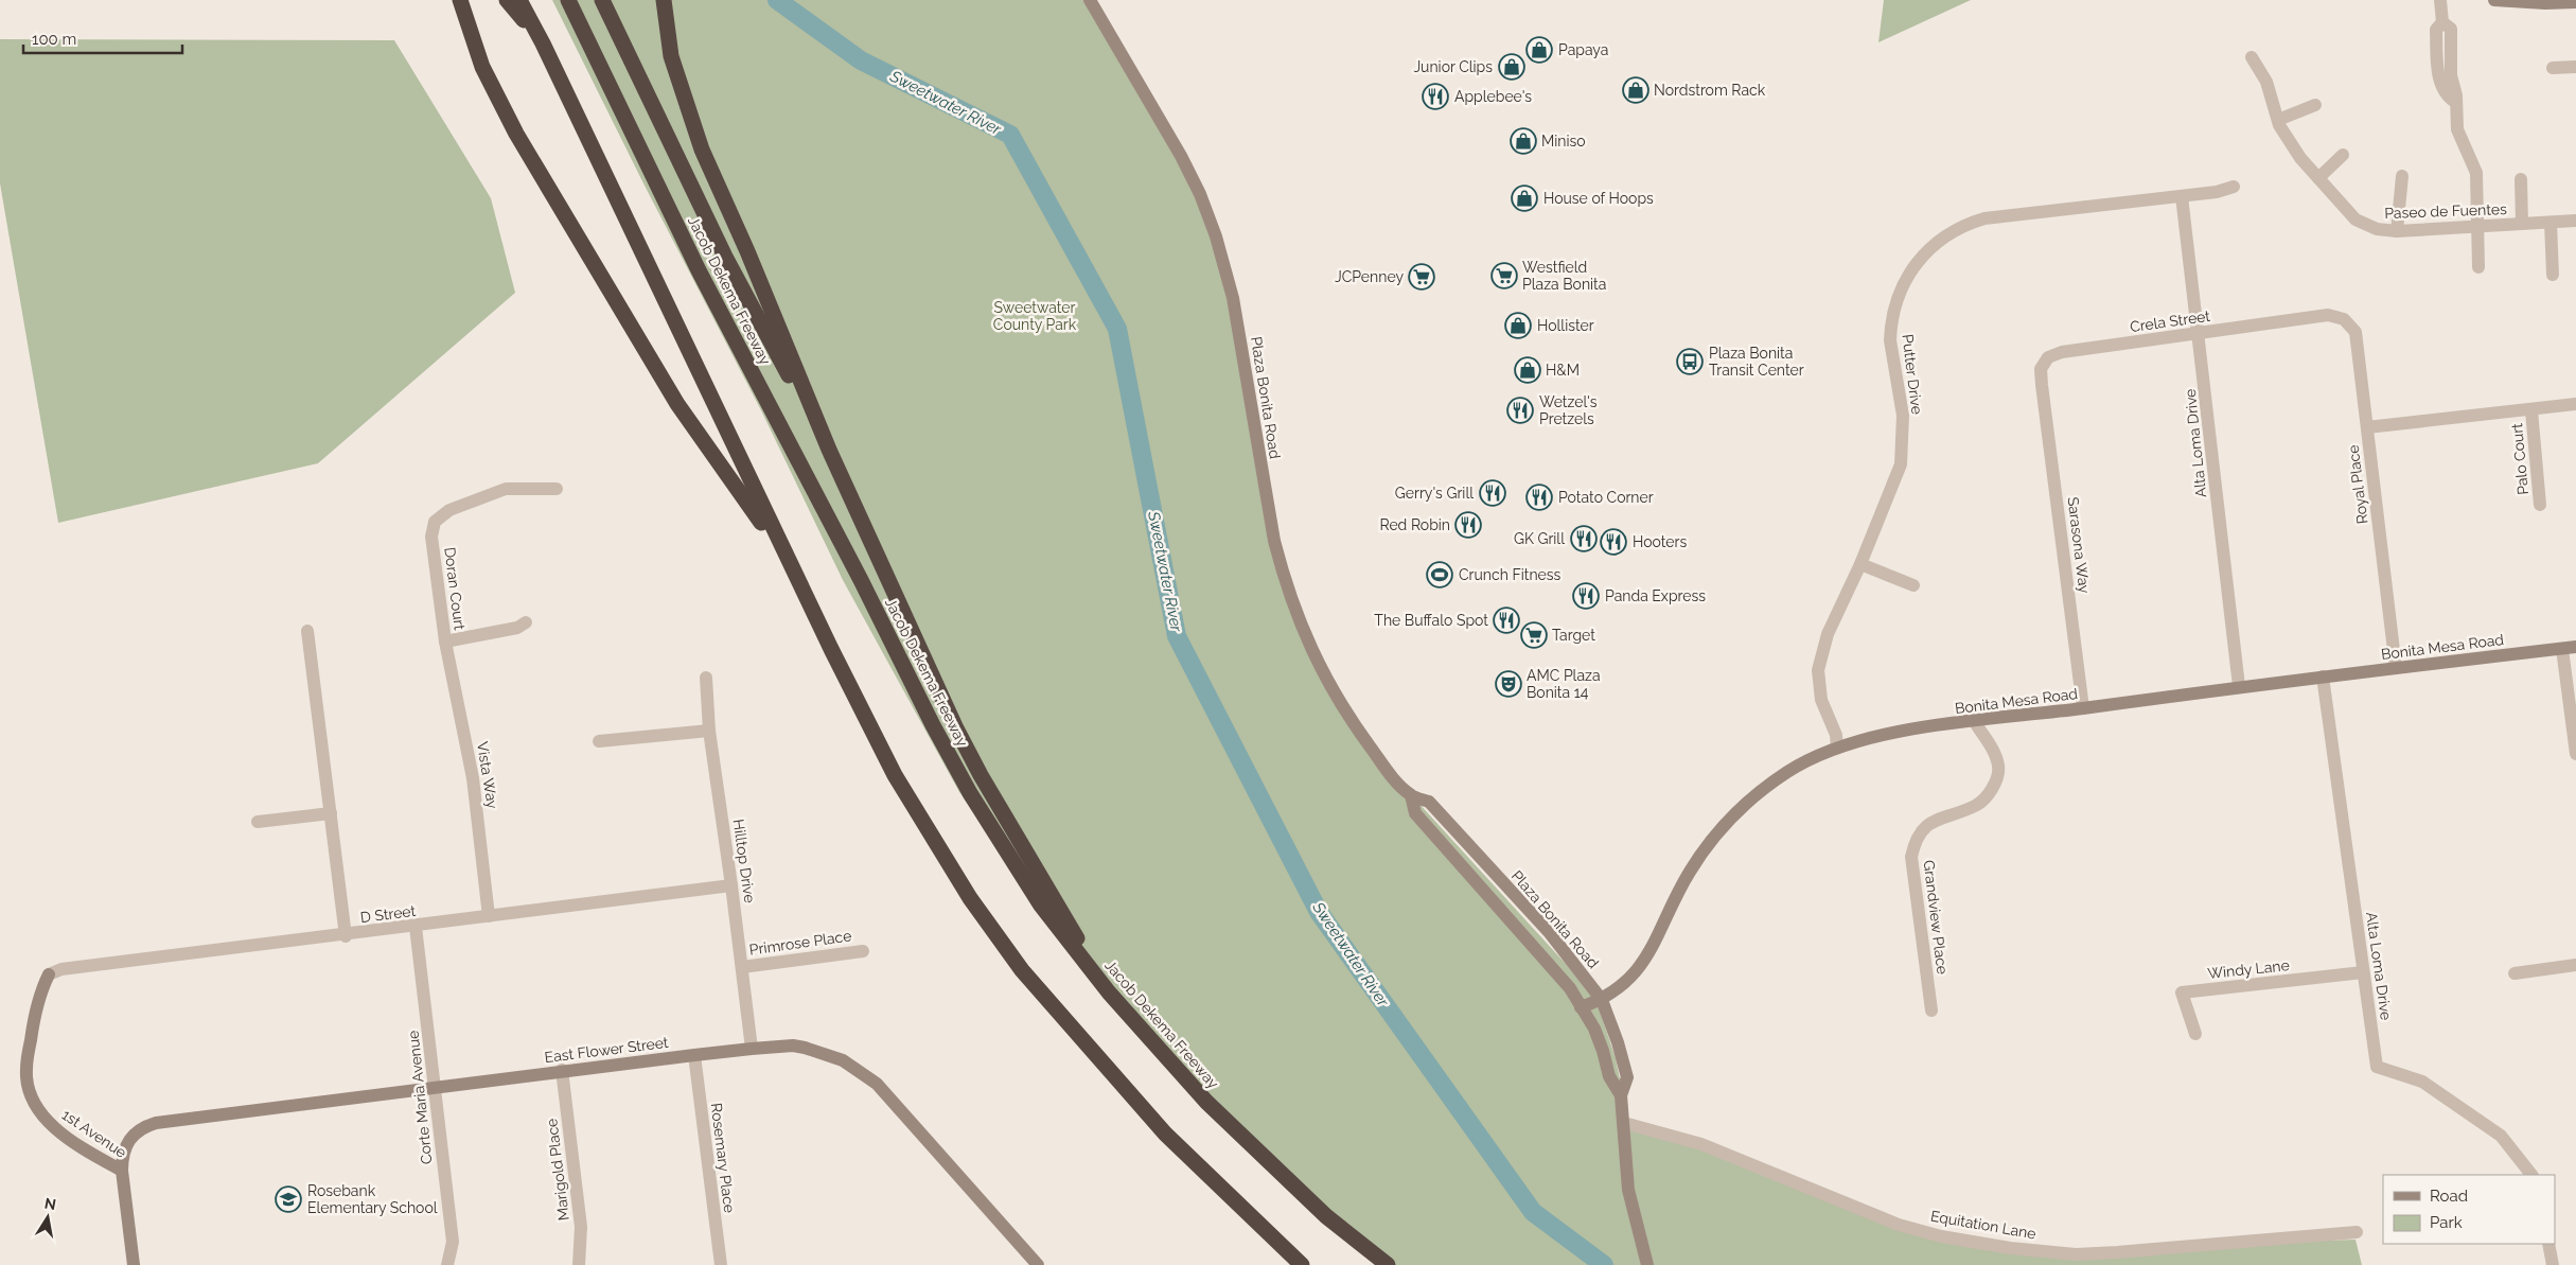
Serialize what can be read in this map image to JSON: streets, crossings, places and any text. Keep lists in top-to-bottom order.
{
  "streets": {
    "highway": ["Jacob Dekema Freeway"],
    "street": [
      "Paseo de Fuentes",
      "Crela Street",
      "Putter Drive",
      "Plaza Bonita Road",
      "Alta Loma Drive",
      "Palo Court",
      "Royal Place",
      "Sarasona Way",
      "Doran Court",
      "Bonita Mesa Road",
      "Vista Way",
      "Hilltop Drive",
      "D Street",
      "Grandview Place",
      "Primrose Place",
      "Windy Lane",
      "East Flower Street",
      "Corte Maria Avenue",
      "1st Avenue",
      "Rosemary Place",
      "Marigold Place",
      "Equitation Lane"
    ]
  },
  "crossings": [
    ["Crela Street", "Alta Loma Drive"],
    ["Crela Street", "Royal Place"],
    ["Crela Street", "Sarasona Way"],
    ["Putter Drive", "Alta Loma Drive"],
    ["Putter Drive", "Bonita Mesa Road"],
    ["Plaza Bonita Road", "Bonita Mesa Road"],
    ["Plaza Bonita Road", "Equitation Lane"],
    ["Alta Loma Drive", "Bonita Mesa Road"],
    ["Alta Loma Drive", "Windy Lane"],
    ["Royal Place", "Bonita Mesa Road"],
    ["Sarasona Way", "Bonita Mesa Road"],
    ["Doran Court", "Vista Way"],
    ["Bonita Mesa Road", "Grandview Place"],
    ["Vista Way", "D Street"],
    ["Hilltop Drive", "D Street"],
    ["Hilltop Drive", "Primrose Place"],
    ["Hilltop Drive", "East Flower Street"],
    ["D Street", "Corte Maria Avenue"],
    ["D Street", "1st Avenue"],
    ["East Flower Street", "Corte Maria Avenue"],
    ["East Flower Street", "1st Avenue"],
    ["East Flower Street", "Rosemary Place"],
    ["East Flower Street", "Marigold Place"]
  ],
  "water": ["Sweetwater River"],
  "parks": ["Sweetwater County Park"],
  "places": {
    "shop": [
      "Papaya",
      "Junior Clips",
      "Nordstrom Rack",
      "Miniso",
      "House of Hoops",
      "Hollister",
      "H&M"
    ],
    "restaurant": [
      "Applebee's",
      "Wetzel's Pretzels",
      "Gerry's Grill",
      "Potato Corner",
      "Red Robin",
      "GK Grill",
      "Hooters",
      "Panda Express",
      "The Buffalo Spot"
    ],
    "supermarket": ["Westfield Plaza Bonita", "JCPenney", "Target"],
    "bus stop": ["Plaza Bonita Transit Center"],
    "sports": ["Crunch Fitness"],
    "theatre": ["AMC Plaza Bonita 14"],
    "school or university": ["Rosebank Elementary School"]
  },
  "legend": ["Road", "Park"],
  "scale_bar": "100 m",
  "north": "top"
}
